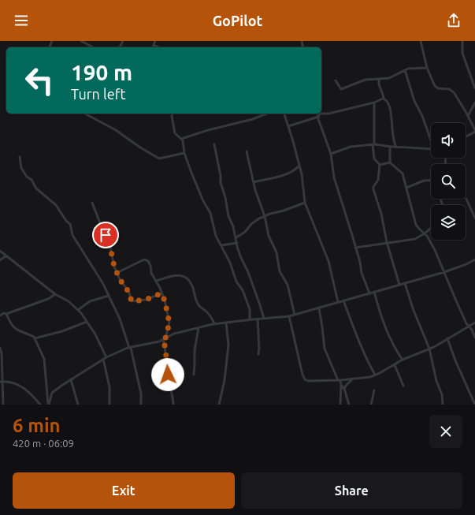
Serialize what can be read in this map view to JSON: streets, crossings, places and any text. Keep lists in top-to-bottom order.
{
  "page": {
    "header": "GoPilot",
    "turn": ["190 m", "Turn left"],
    "heading": ["6 min", "420 m · 06:09"],
    "buttons": ["Exit", "Share"]
  }
}
